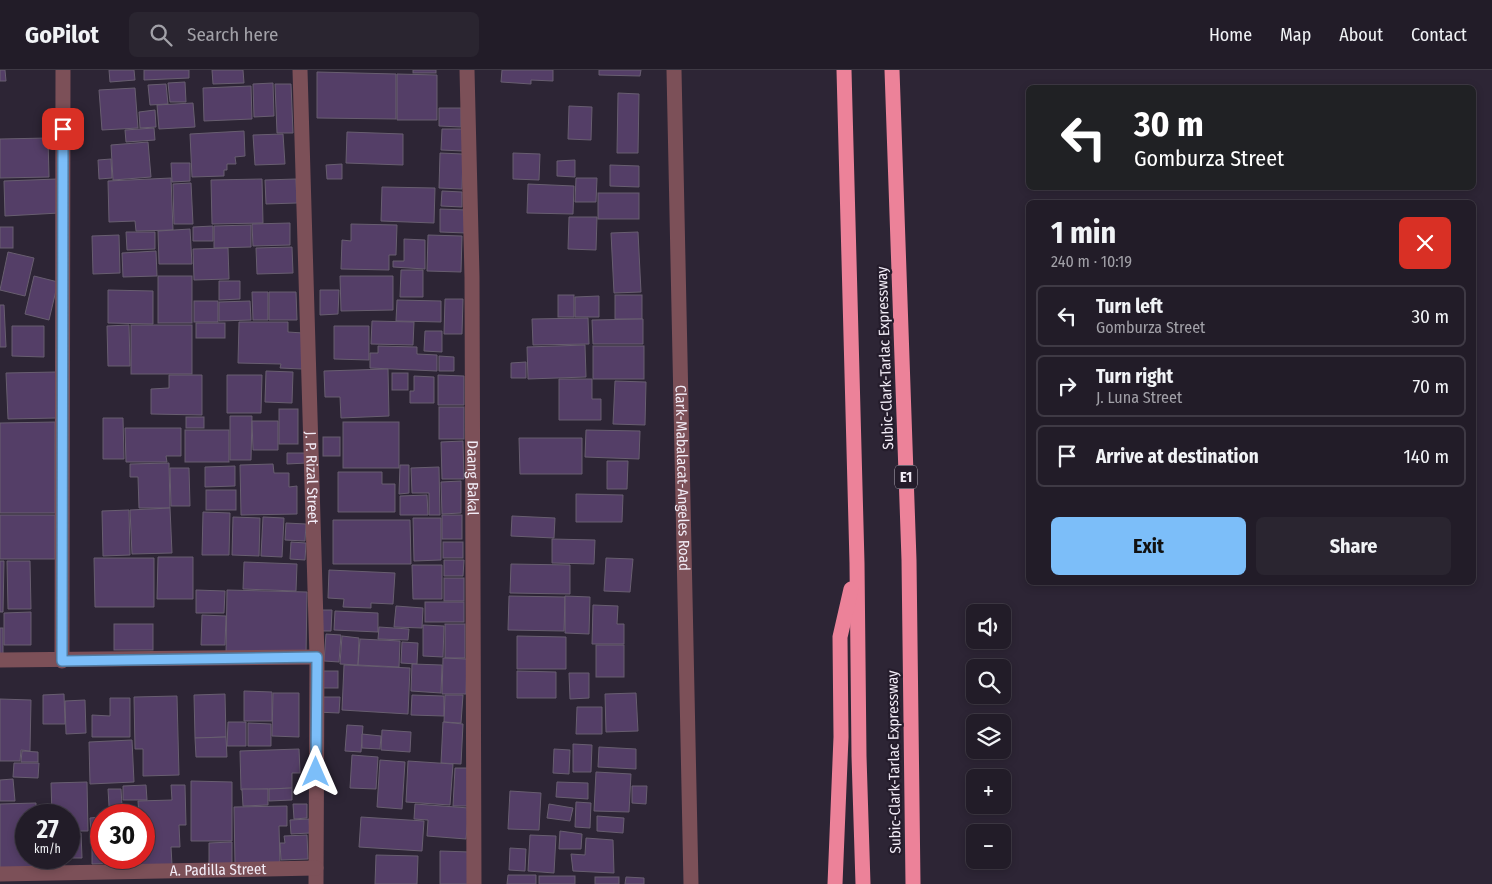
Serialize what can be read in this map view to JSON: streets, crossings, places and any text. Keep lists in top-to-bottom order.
{
  "streets": {
    "highway": ["Subic-Clark-Tarlac Expressway", "E1"],
    "street": [
      "J. P. Rizal Street",
      "Daang Bakal",
      "Clark-Mabalacat-Angeles Road",
      "A. Padilla Street"
    ]
  },
  "crossings": [
    ["J. P. Rizal Street", "A. Padilla Street"]
  ],
  "page": {
    "header": "GoPilot",
    "search": "Search here",
    "nav": [
      "Home",
      "Map",
      "About",
      "Contact"
    ],
    "turn": ["30 m", "Gomburza Street"],
    "heading": ["1 min", "240 m · 10:19"],
    "list": [
      {
        "name": "Turn left",
        "note": "Gomburza Street",
        "value": "30 m"
      },
      {
        "name": "Turn right",
        "note": "J. Luna Street",
        "value": "70 m"
      },
      {
        "name": "Arrive at destination",
        "value": "140 m"
      }
    ],
    "buttons": ["Exit", "Share"],
    "map_buttons": ["+", "−"],
    "speed": "27 km/h",
    "limit": "30"
  }
}
